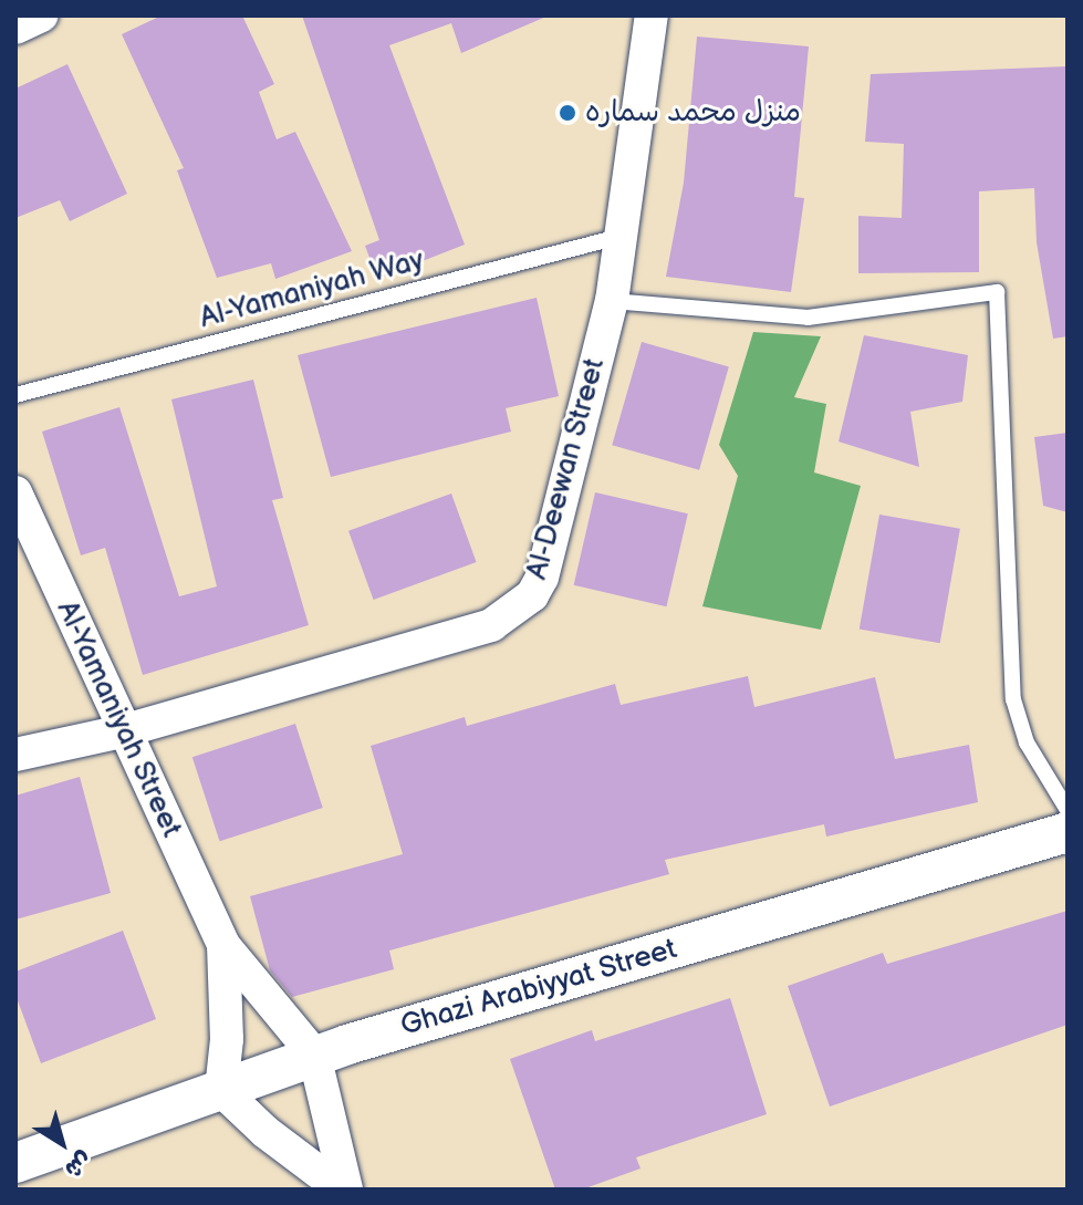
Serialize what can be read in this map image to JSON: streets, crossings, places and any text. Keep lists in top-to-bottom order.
{
  "streets": {
    "street": ["Al-Deewan Street", "Al-Yamaniyah Street", "Ghazi Arabiyyat Street"],
    "lane": ["Al-Yamaniyah Way"]
  },
  "crossings": [
    ["Al-Yamaniyah Way", "Al-Deewan Street"],
    ["Al-Deewan Street", "Al-Yamaniyah Street"],
    ["Al-Yamaniyah Street", "Ghazi Arabiyyat Street"]
  ],
  "places": ["منزل محمد سماره"],
  "north": "bottom right"
}
